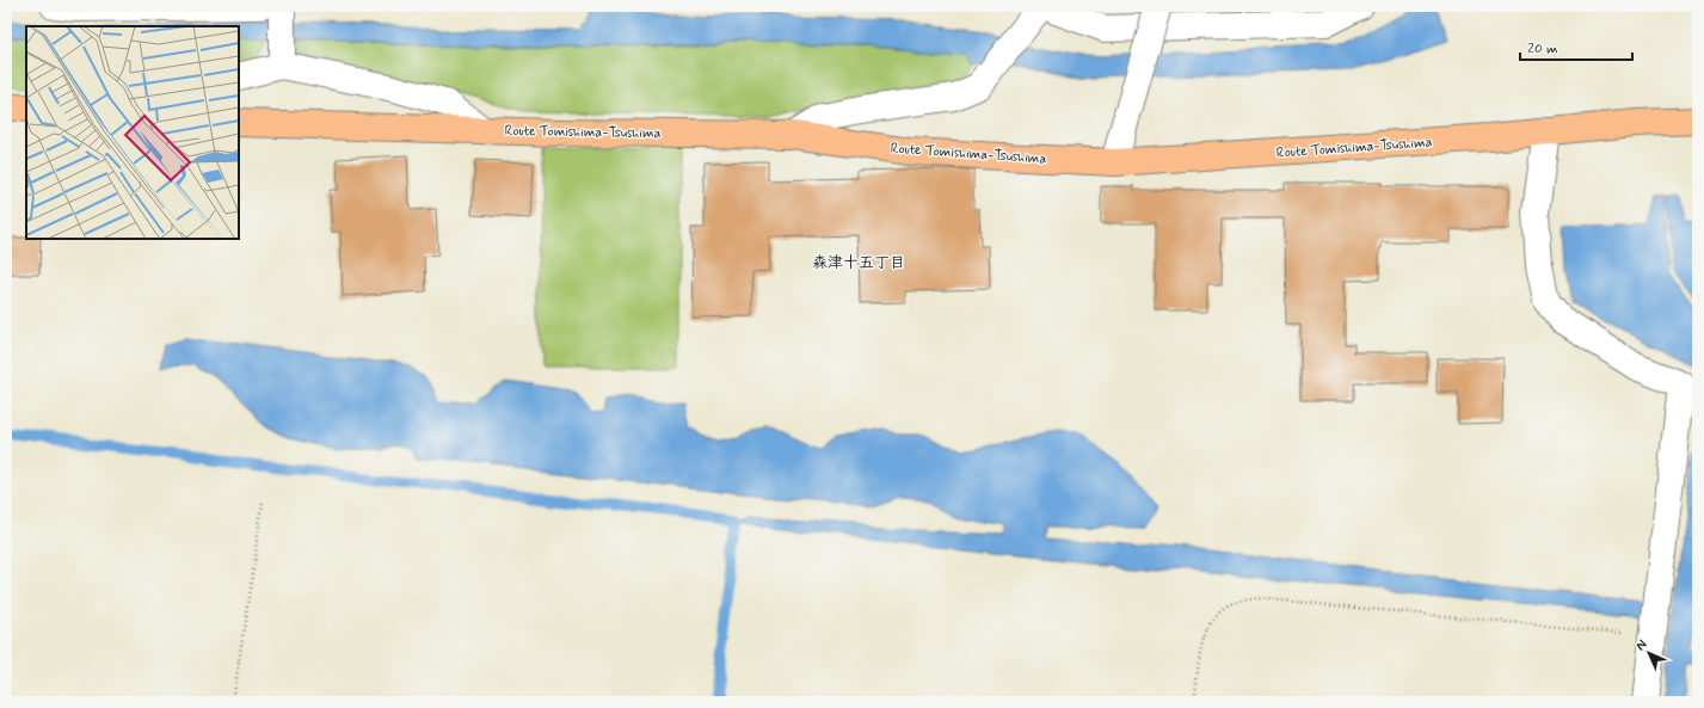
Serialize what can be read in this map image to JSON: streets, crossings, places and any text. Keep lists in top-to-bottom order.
{
  "streets": {
    "main road": ["Route Tomishima-Tsushima"]
  },
  "districts": ["森津十五丁目"],
  "scale_bar": "20 m",
  "north": "top left"
}
